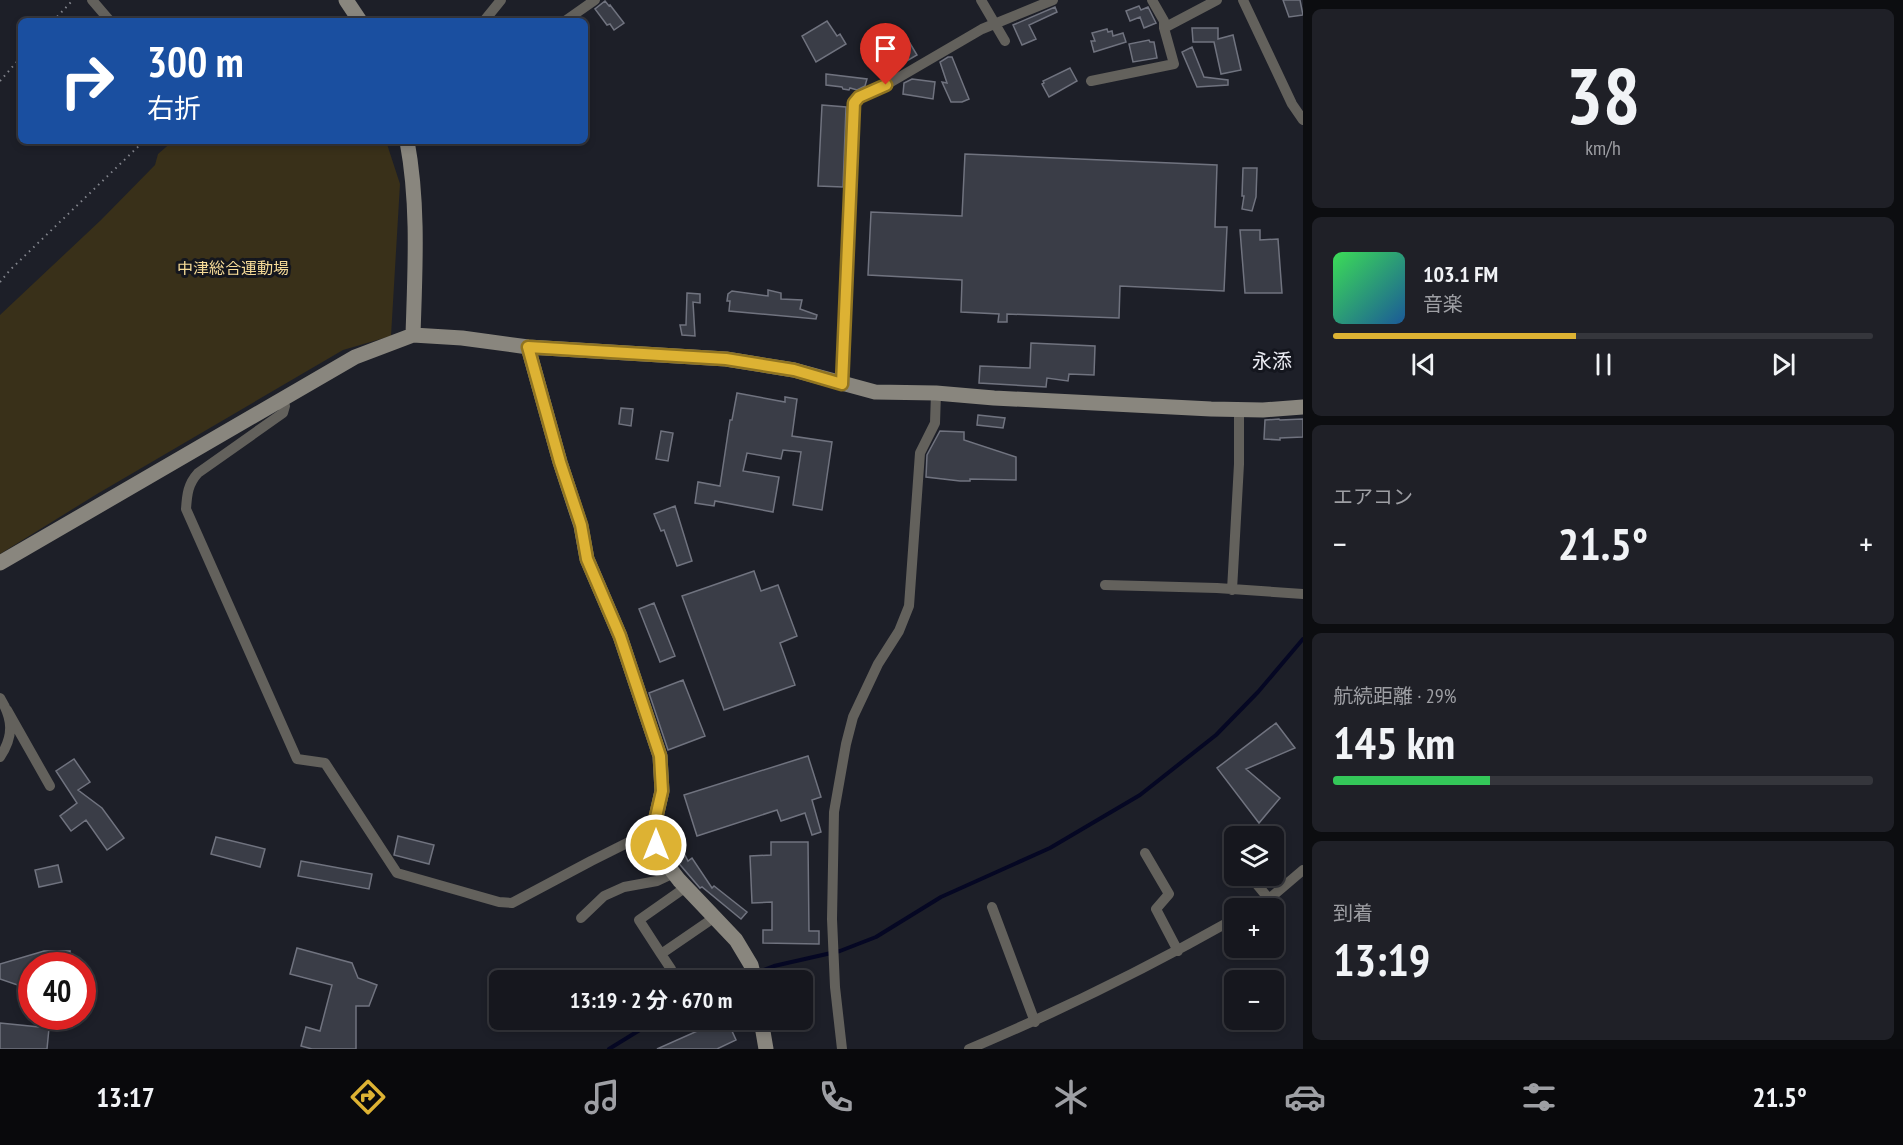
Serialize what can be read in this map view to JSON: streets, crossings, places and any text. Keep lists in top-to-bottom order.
{
  "districts": ["永添"],
  "parks": ["中津総合運動場"],
  "page": {
    "tile": [
      ["38", "km/h"],
      "エアコン",
      ["航続距離 · 29%", "145 km"],
      ["到着", "13:19"]
    ],
    "turn": ["300 m", "右折"],
    "song": ["103.1 FM", "音楽"],
    "heat": ["−", "21.5°", "+"],
    "map_buttons": ["+", "−"],
    "limit": "40",
    "trip": "13:19 · 2 分 · 670 m",
    "tabs": ["13:17", "21.5°"]
  }
}
